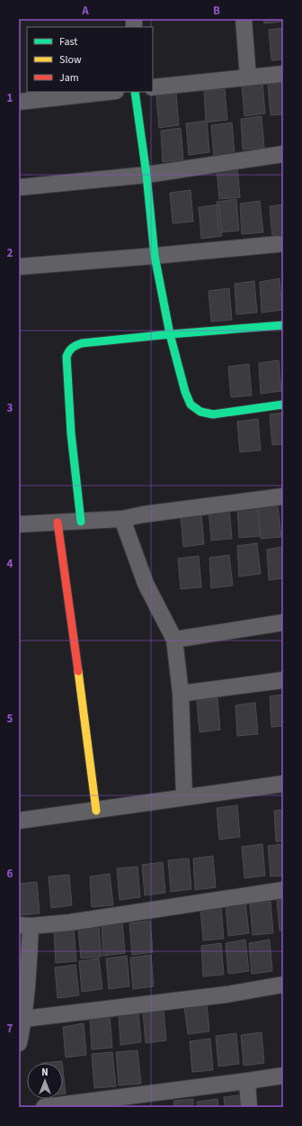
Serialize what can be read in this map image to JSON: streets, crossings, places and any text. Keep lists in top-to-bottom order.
{
  "legend": ["Fast", "Slow", "Jam"],
  "north": "top",
  "grid": {
    "columns": ["A", "B"],
    "rows": [
      "1",
      "2",
      "3",
      "4",
      "5",
      "6",
      "7"
    ]
  }
}
